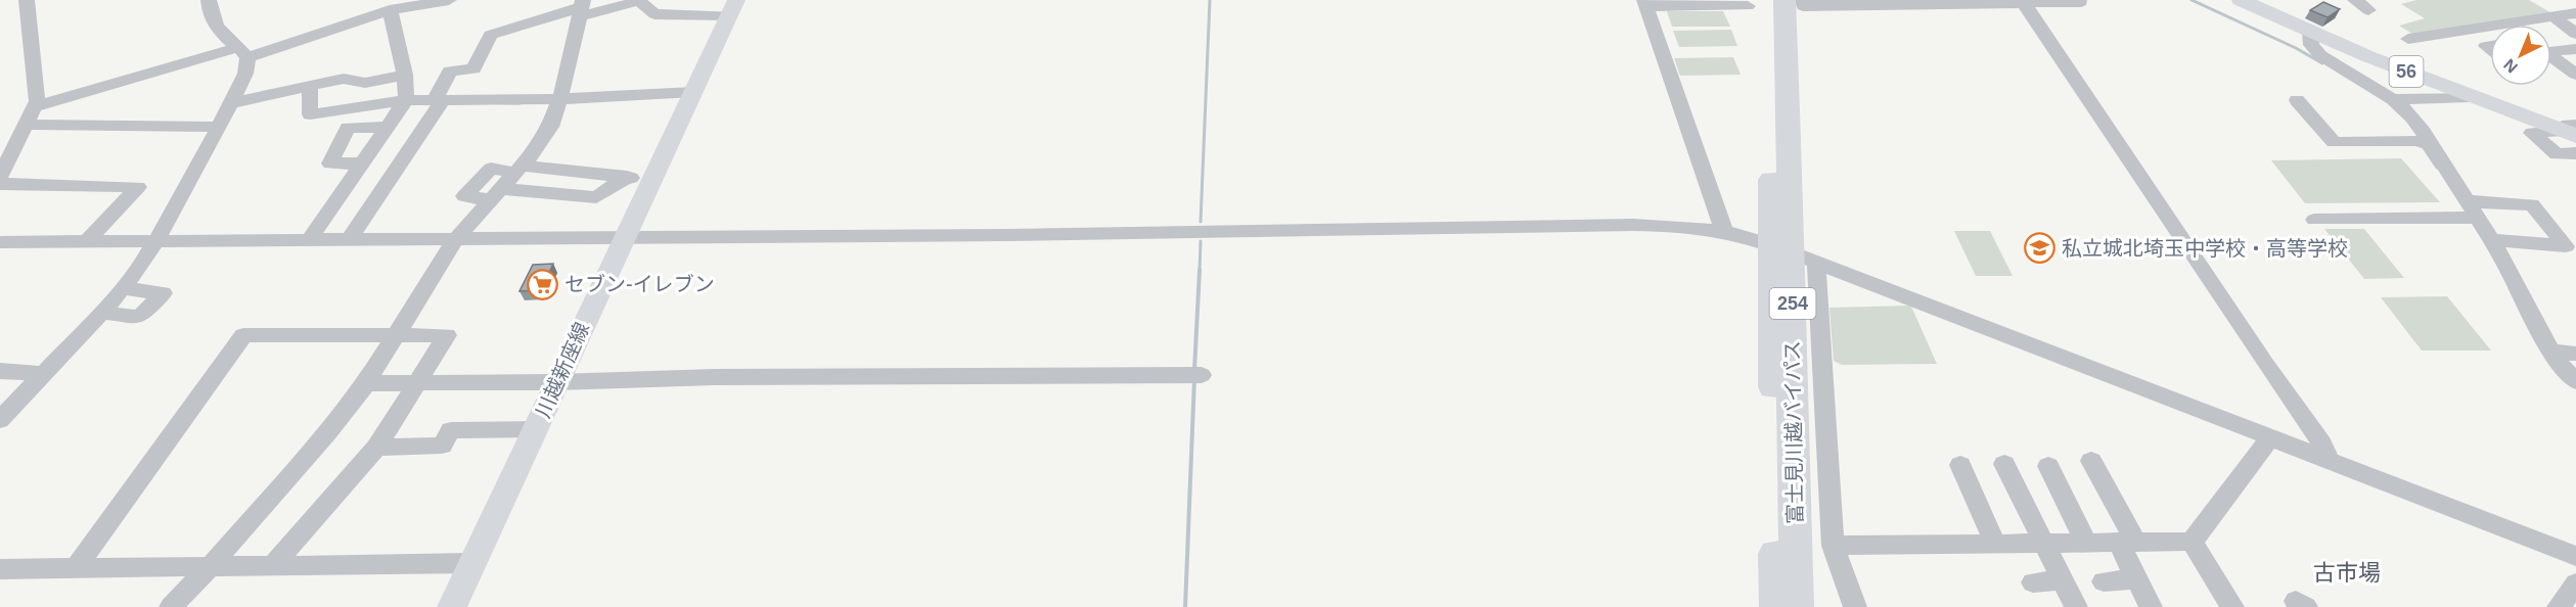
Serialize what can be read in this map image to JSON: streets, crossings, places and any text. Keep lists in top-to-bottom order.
{
  "streets": {
    "highway": ["254", "富士見川越バイパス"],
    "main road": ["56", "川越新座線"]
  },
  "districts": ["古市場"],
  "places": {
    "school or university": ["私立城北埼玉中学校・高等学校"],
    "supermarket": ["セブン-イレブン"]
  },
  "north": "bottom left"
}
